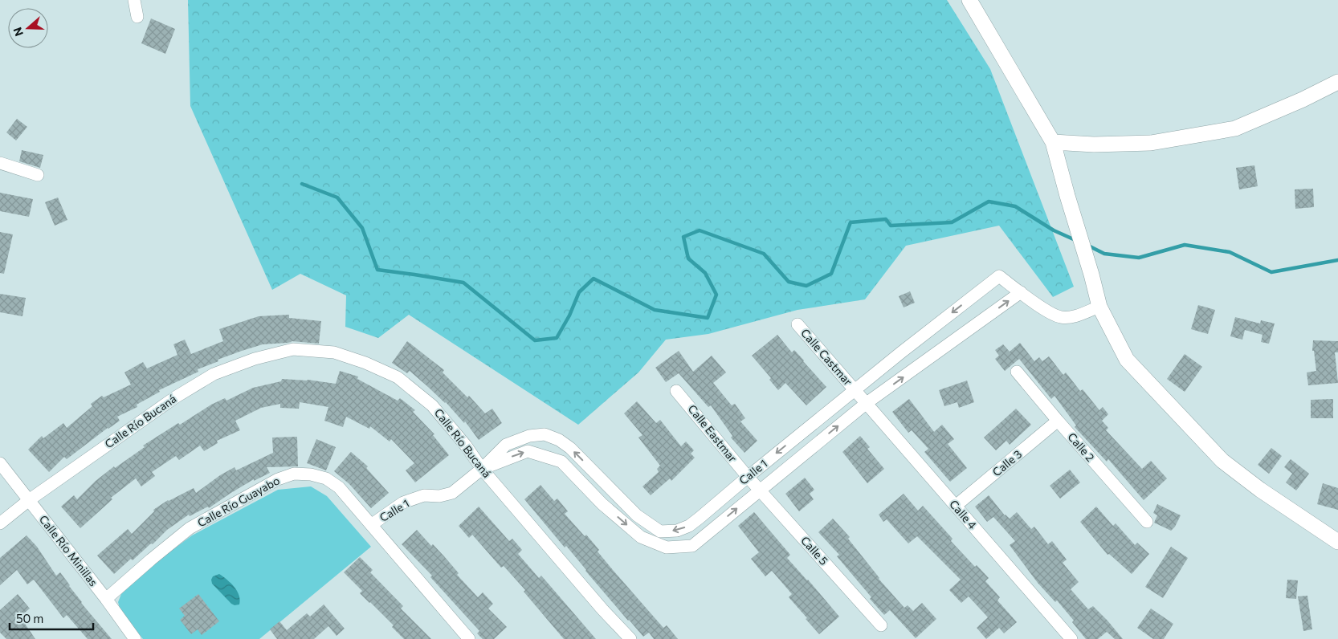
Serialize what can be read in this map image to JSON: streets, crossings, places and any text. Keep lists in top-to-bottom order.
{
  "streets": {
    "street": [
      "Calle Castmar",
      "Calle Río Bucaná",
      "Calle Eastmar",
      "Calle 2",
      "Calle 3",
      "Calle 1",
      "Calle Río Guayabo",
      "Calle 4",
      "Calle Río Minillas",
      "Calle 5"
    ]
  },
  "crossings": [
    ["Calle Castmar", "Calle 1"],
    ["Calle Castmar", "Calle 4"],
    ["Calle Río Bucaná", "Calle 1"],
    ["Calle Río Bucaná", "Calle Río Minillas"],
    ["Calle Eastmar", "Calle 1"],
    ["Calle Eastmar", "Calle 5"],
    ["Calle 2", "Calle 3"],
    ["Calle 3", "Calle 4"],
    ["Calle 1", "Calle Río Guayabo"],
    ["Calle 1", "Calle 4"],
    ["Calle 1", "Calle 5"],
    ["Calle Río Guayabo", "Calle Río Minillas"]
  ],
  "scale_bar": "50 m",
  "north": "left"
}
